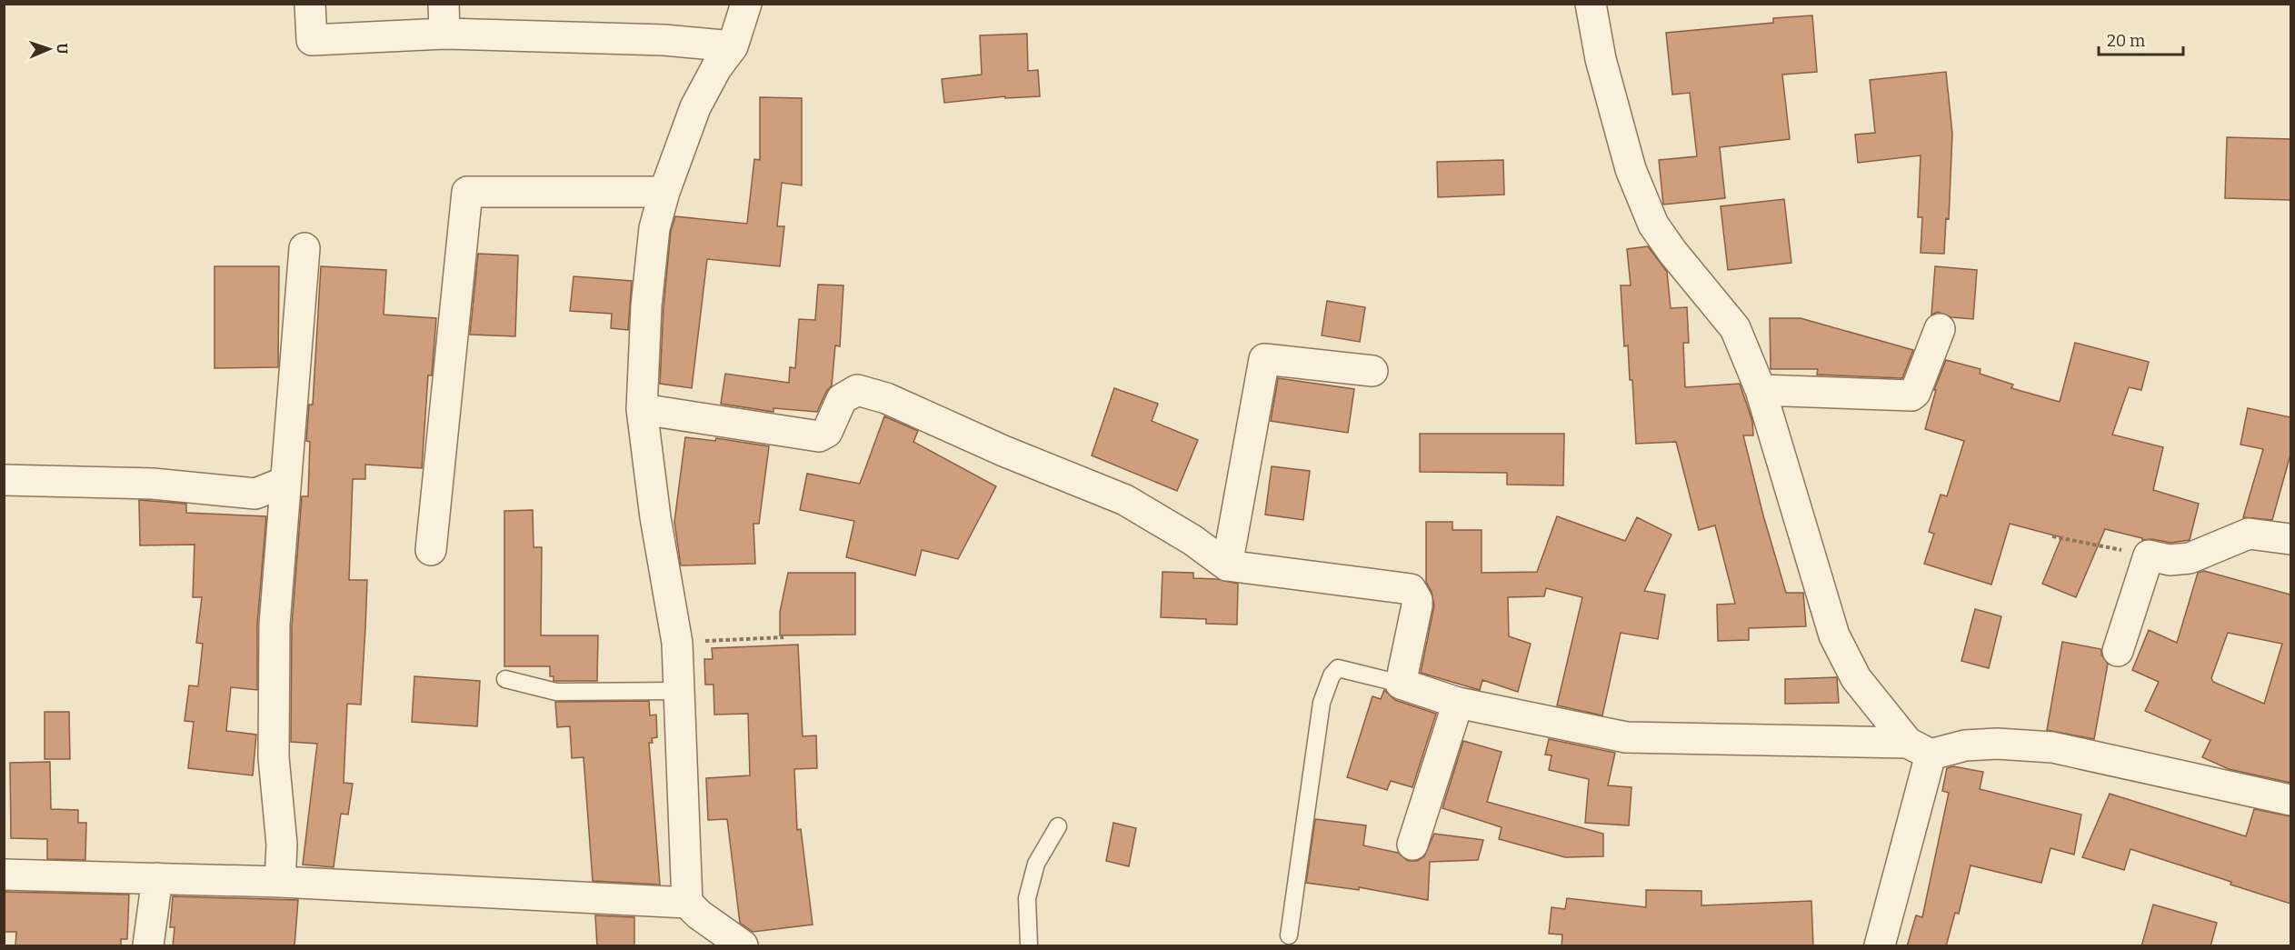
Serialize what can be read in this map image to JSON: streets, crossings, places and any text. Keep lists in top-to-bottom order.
{
  "scale_bar": "20 m",
  "north": "right"
}
